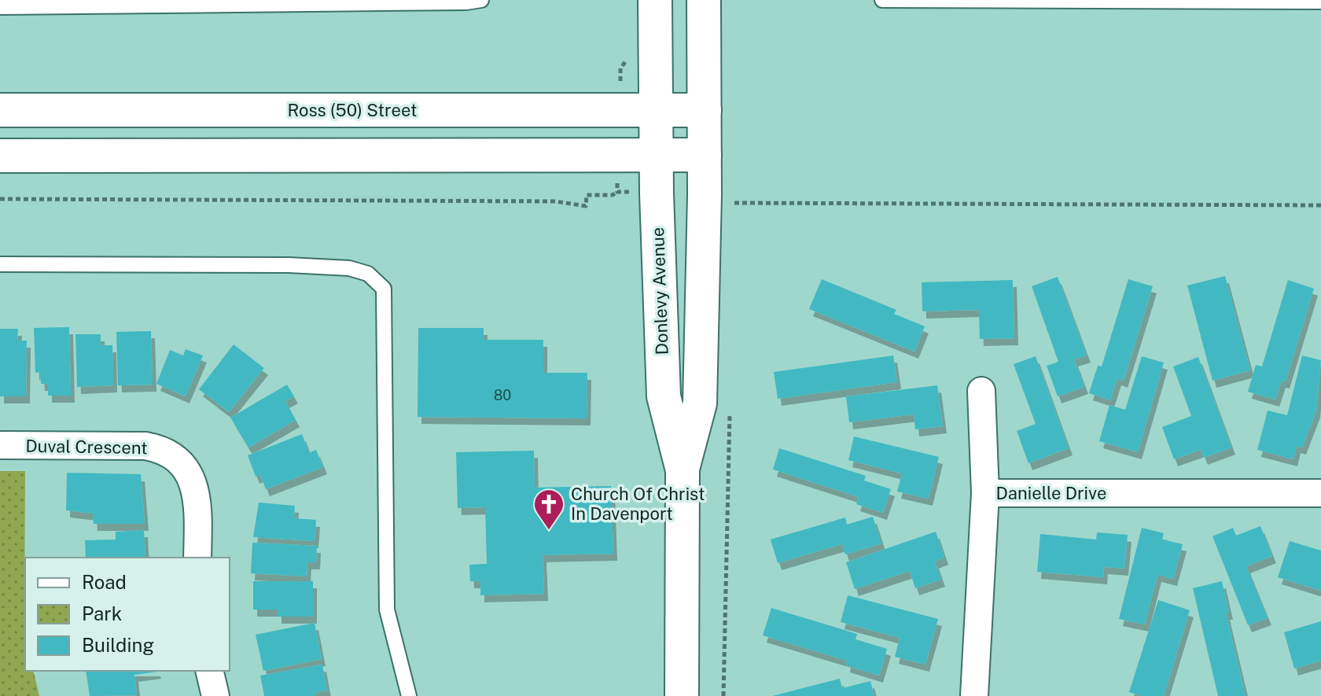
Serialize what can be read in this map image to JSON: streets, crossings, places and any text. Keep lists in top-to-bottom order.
{
  "streets": {
    "street": [
      "Ross (50) Street",
      "Donlevy Avenue",
      "Duval Crescent",
      "Danielle Drive"
    ]
  },
  "crossings": [
    ["Ross (50) Street", "Donlevy Avenue"]
  ],
  "places": {
    "church": ["Church Of Christ In Davenport"]
  },
  "house_numbers": ["80"],
  "legend": ["Road", "Park", "Building"]
}
